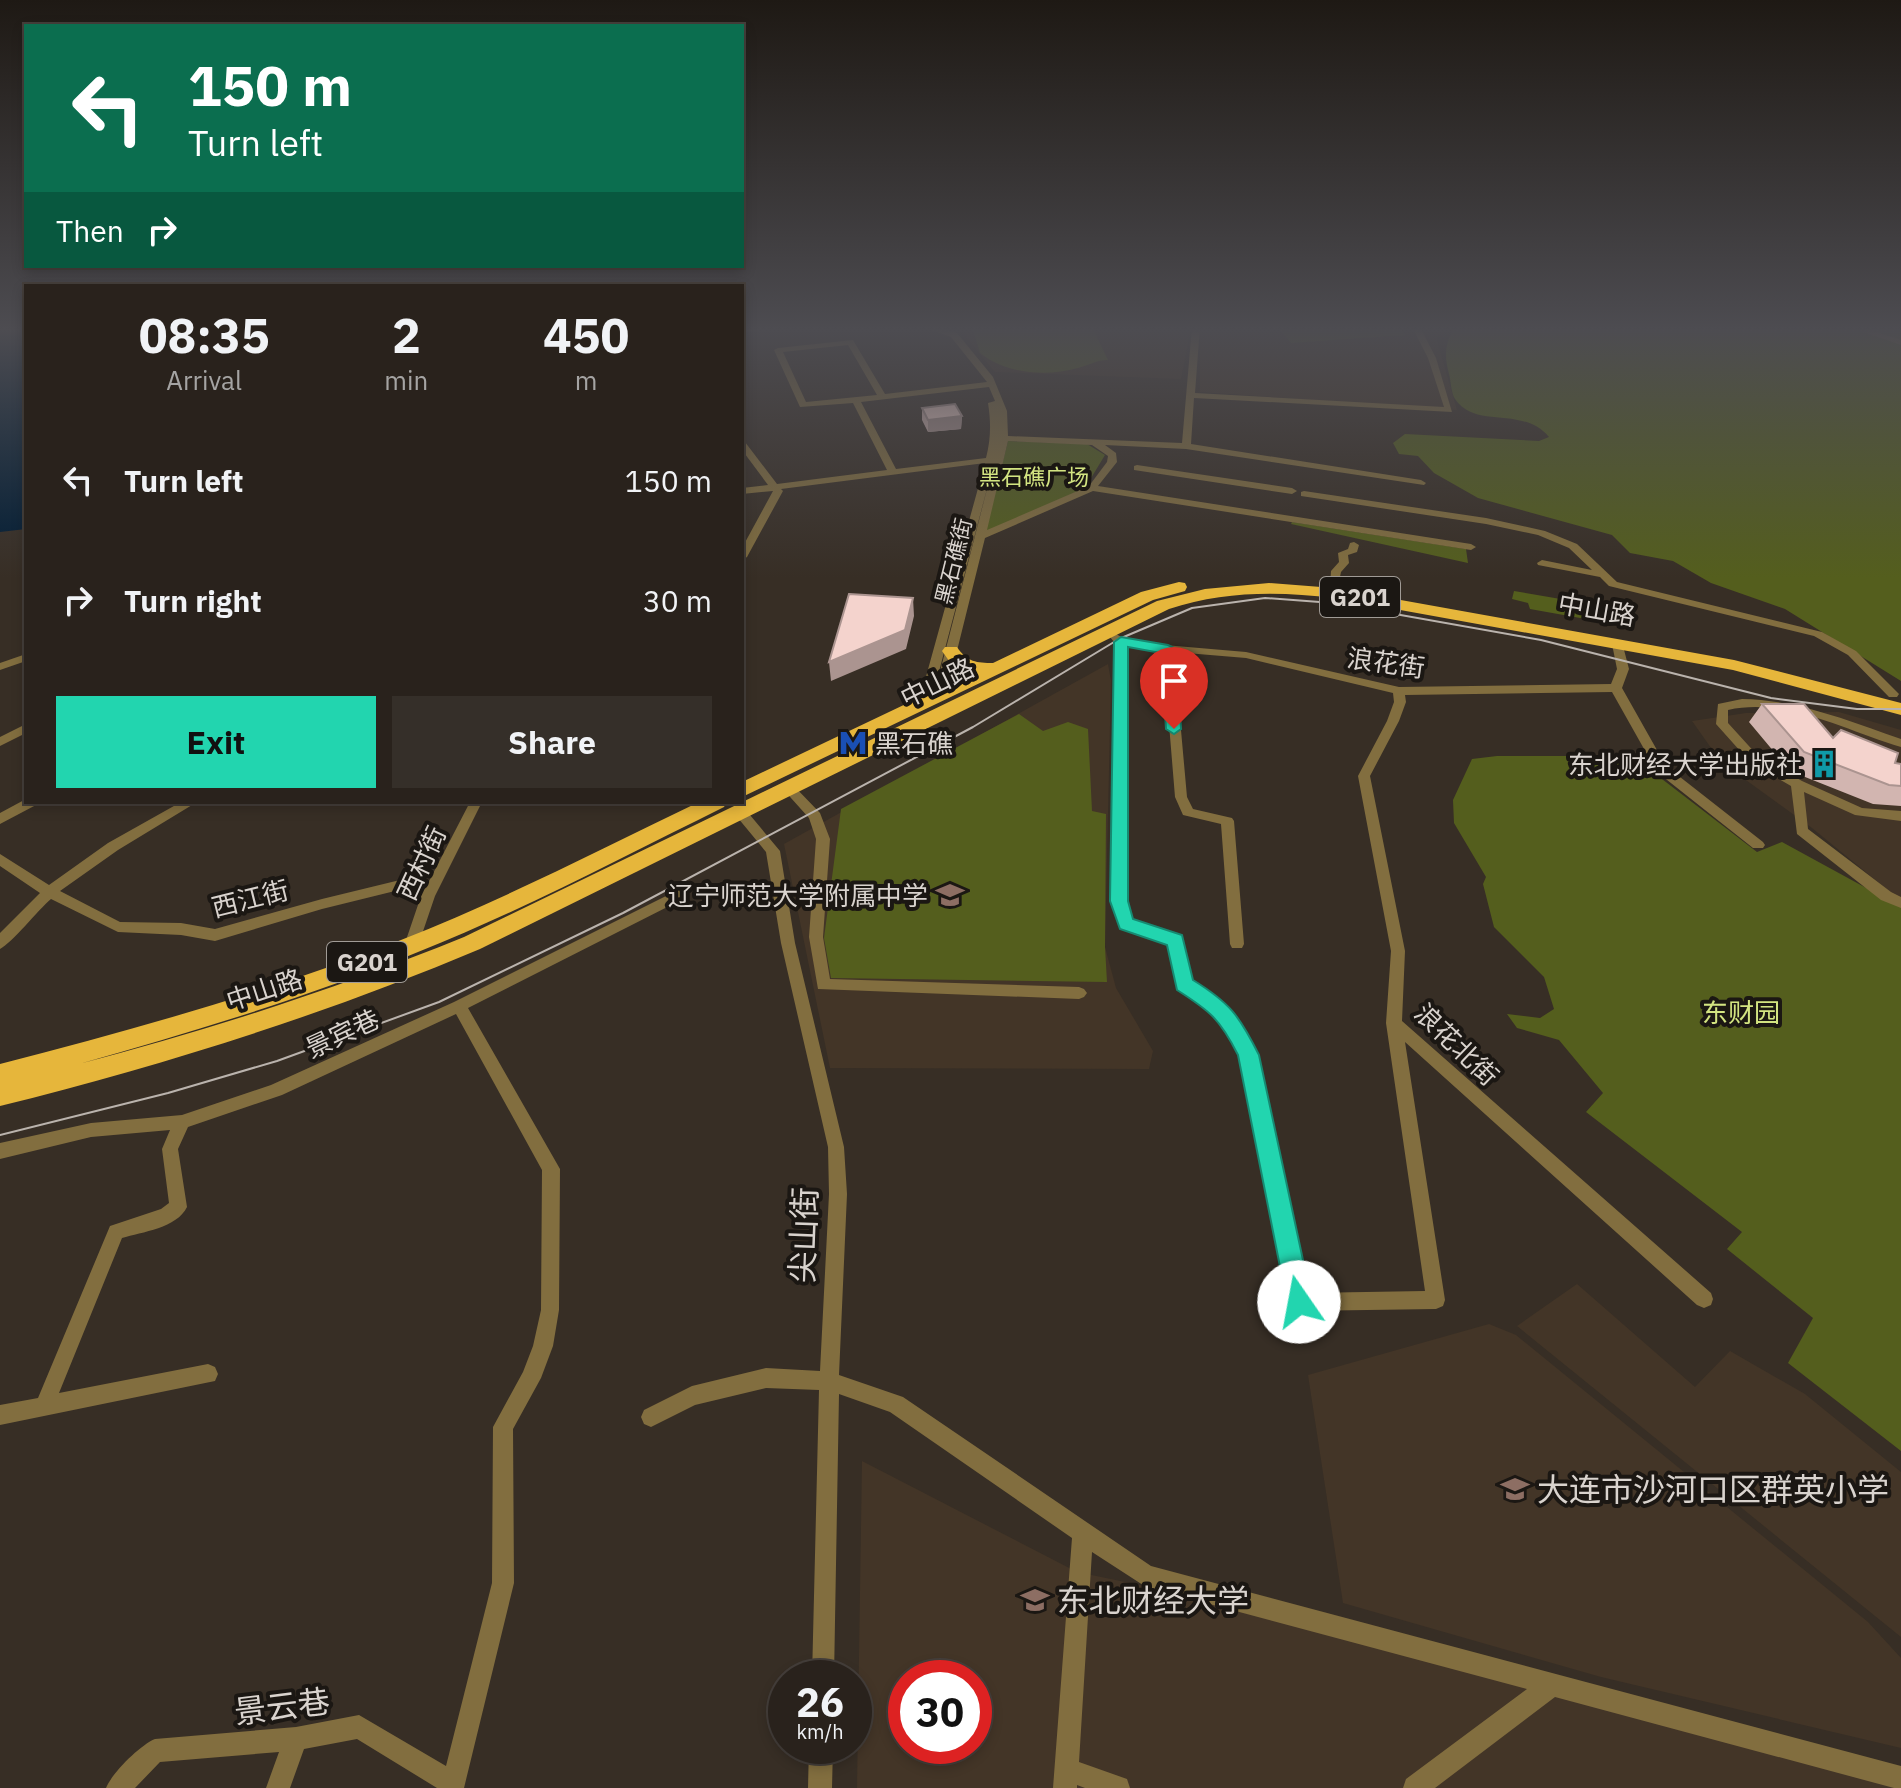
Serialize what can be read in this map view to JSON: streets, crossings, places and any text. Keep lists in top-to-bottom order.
{
  "streets": {
    "highway": ["G201", "中山路"],
    "street": [
      "黑石礁街",
      "浪花街",
      "西村街",
      "西江街",
      "景宾巷",
      "浪花北街",
      "尖山街",
      "景云巷"
    ]
  },
  "crossings": [
    ["黑石礁街", "中山路"],
    ["中山路", "浪花街"],
    ["中山路", "西村街"],
    ["浪花街", "浪花北街"],
    ["西村街", "西江街"]
  ],
  "parks": ["黑石礁广场", "东财园"],
  "places": {
    "metro station": ["黑石礁"],
    "building": ["东北财经大学出版社"],
    "school or university": ["辽宁师范大学附属中学", "大连市沙河口区群英小学", "东北财经大学"]
  },
  "page": {
    "turn": ["150 m", "Turn left"],
    "then": "Then",
    "eta": [
      "08:35",
      "Arrival",
      "2",
      "min",
      "450",
      "m"
    ],
    "list": [
      {
        "name": "Turn left",
        "value": "150 m"
      },
      {
        "name": "Turn right",
        "value": "30 m"
      }
    ],
    "buttons": ["Exit", "Share"],
    "speed": "26 km/h",
    "limit": "30"
  }
}
